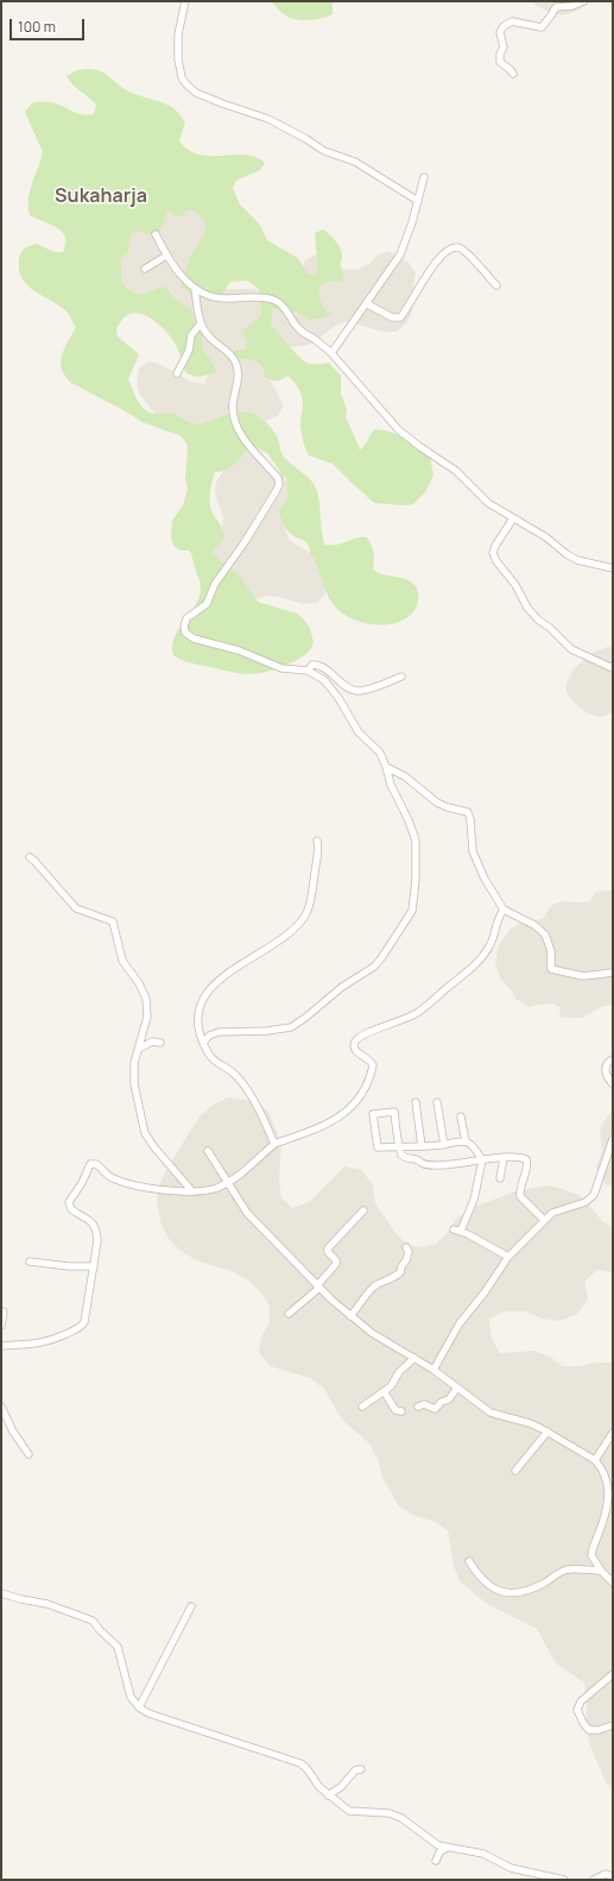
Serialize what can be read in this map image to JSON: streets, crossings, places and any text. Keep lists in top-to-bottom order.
{
  "districts": ["Sukaharja"],
  "scale_bar": "100 m"
}
